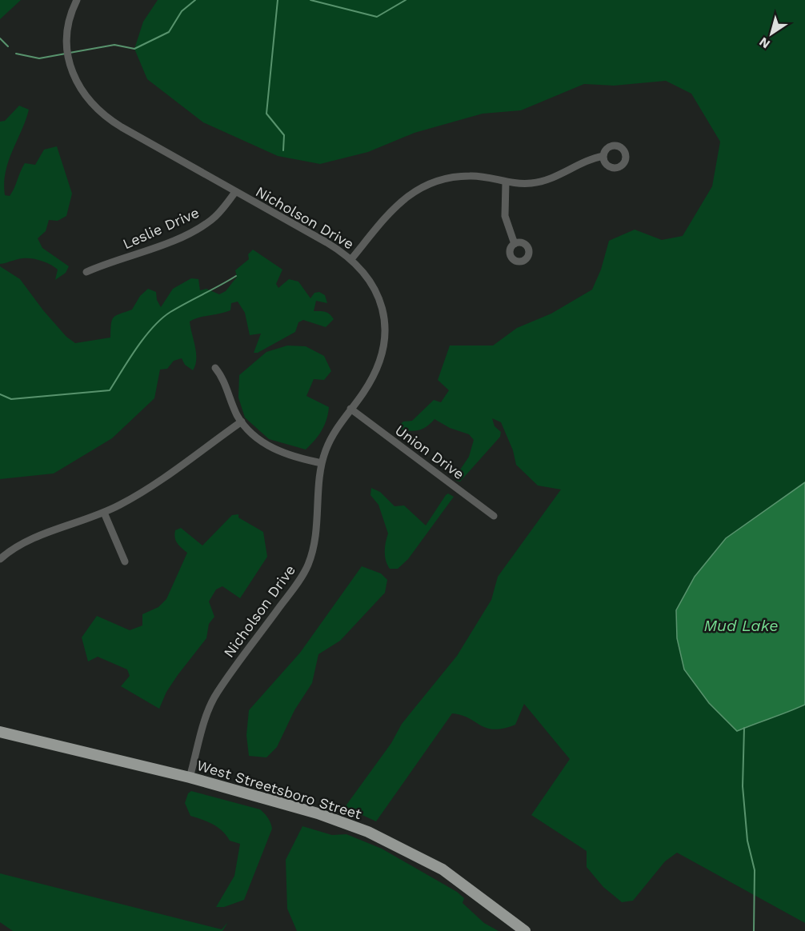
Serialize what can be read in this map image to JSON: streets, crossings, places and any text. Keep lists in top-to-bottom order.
{
  "streets": {
    "main road": ["West Streetsboro Street"],
    "street": ["Nicholson Drive", "Leslie Drive", "Union Drive"]
  },
  "crossings": [
    ["Nicholson Drive", "Leslie Drive"],
    ["Nicholson Drive", "Union Drive"],
    ["Nicholson Drive", "West Streetsboro Street"]
  ],
  "water": ["Mud Lake"],
  "north": "bottom left"
}
